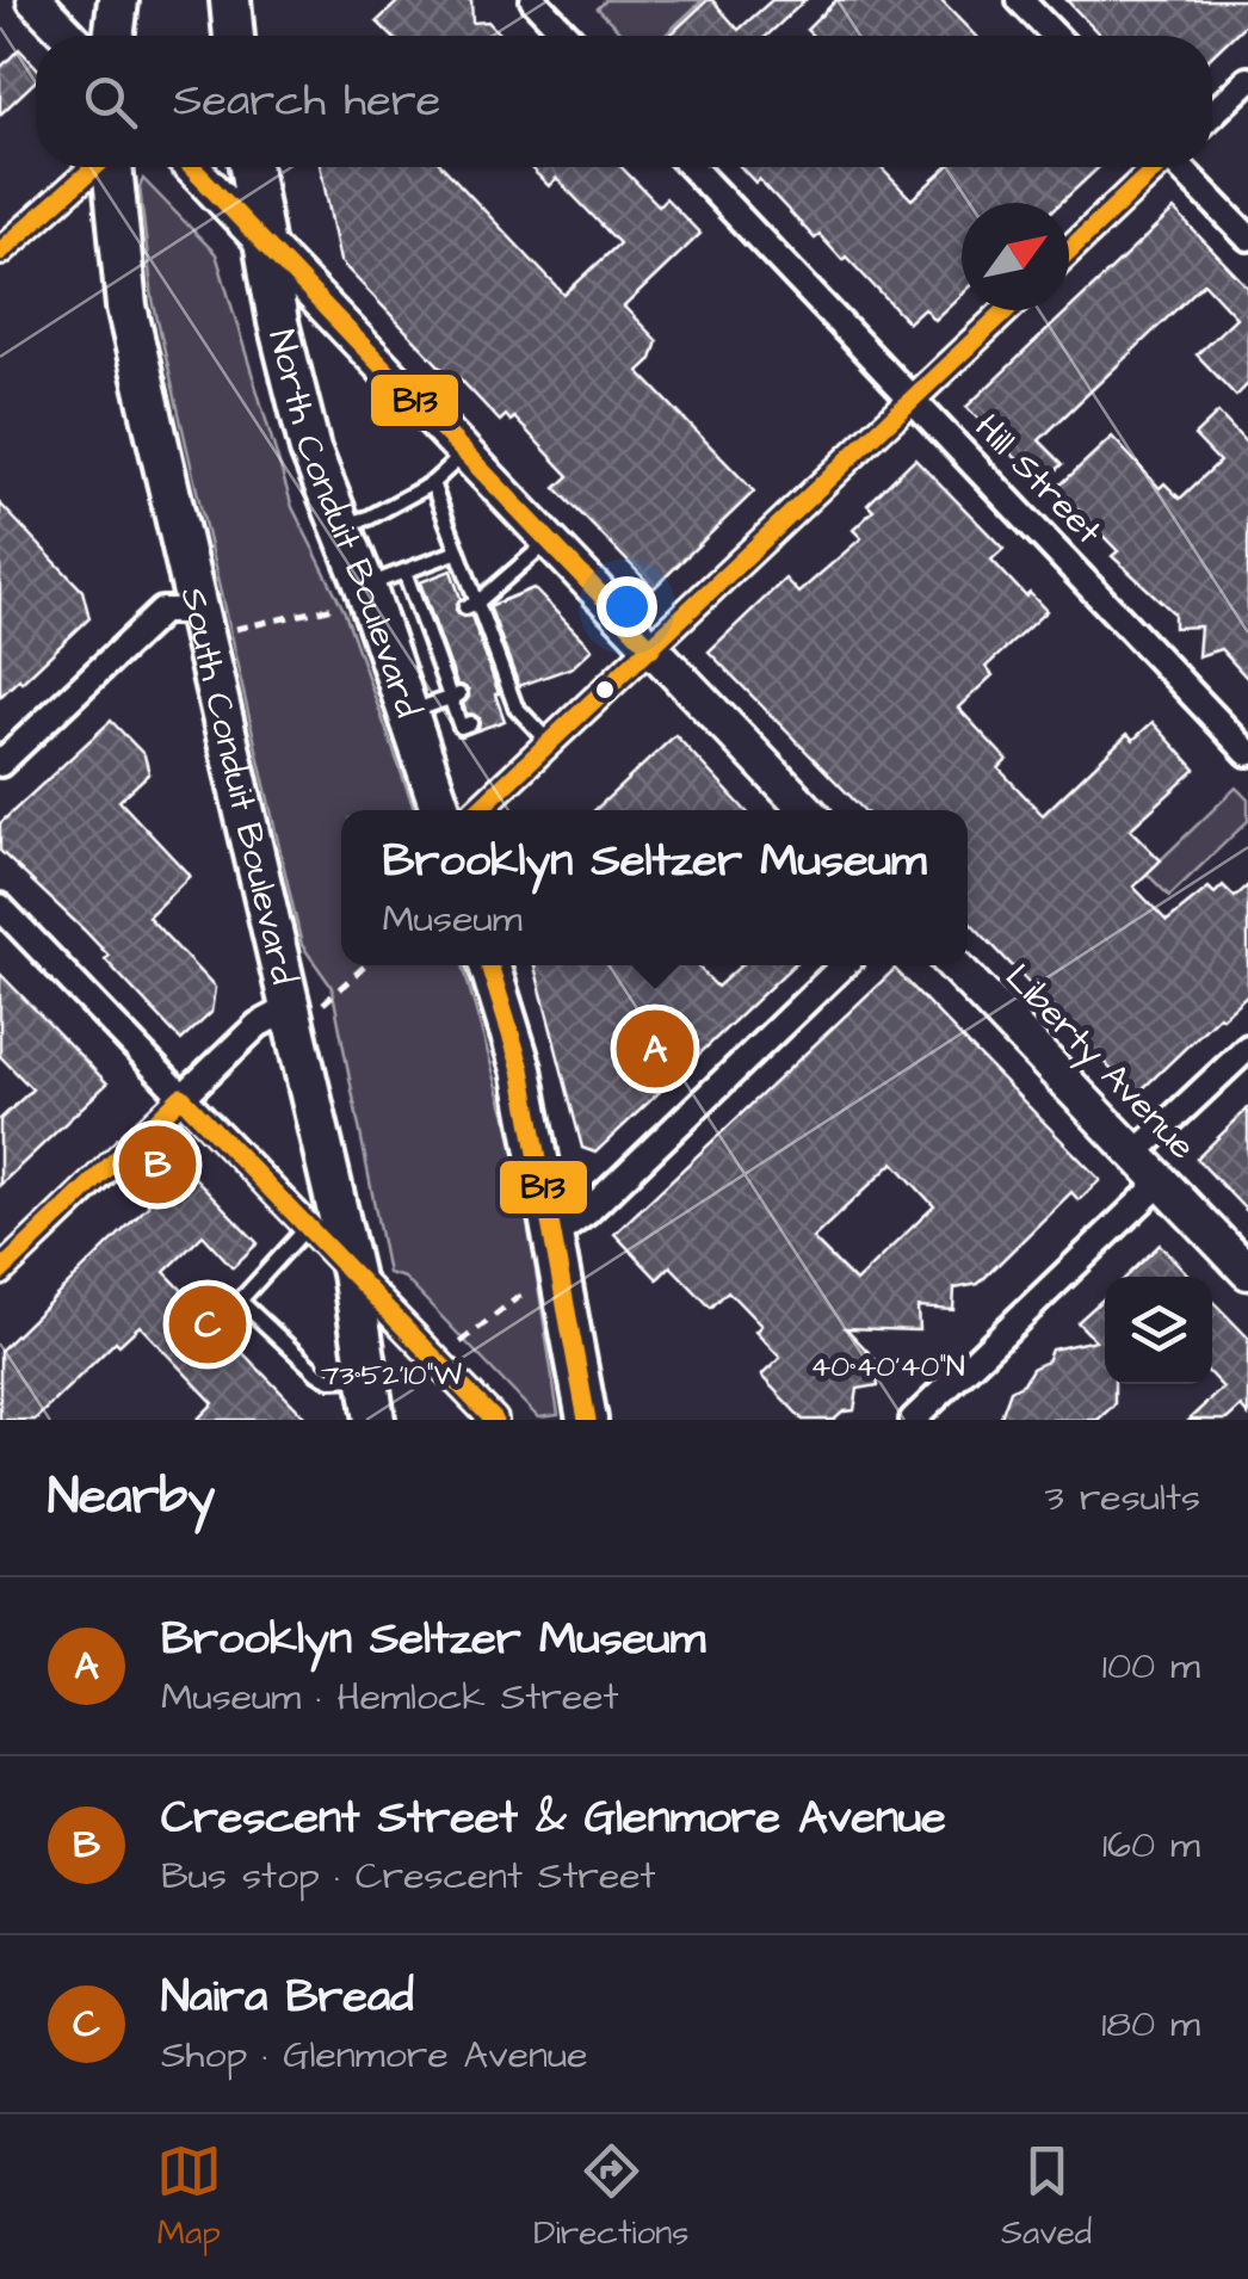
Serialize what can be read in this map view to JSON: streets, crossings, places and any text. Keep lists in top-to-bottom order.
{
  "streets": {
    "main road": ["North Conduit Boulevard", "South Conduit Boulevard"],
    "street": ["Hill Street", "Liberty Avenue"]
  },
  "lines": ["transit line B13"],
  "north": "top right",
  "page": {
    "search": "Search here",
    "popup": ["Brooklyn Seltzer Museum", "Museum"],
    "pins": ["A", "B", "C"],
    "heading": ["Nearby", "3 results"],
    "list": [
      {
        "mark": "A",
        "name": "Brooklyn Seltzer Museum",
        "note": "Museum · Hemlock Street",
        "value": "100 m"
      },
      {
        "mark": "B",
        "name": "Crescent Street & Glenmore Avenue",
        "note": "Bus stop · Crescent Street",
        "value": "160 m"
      },
      {
        "mark": "C",
        "name": "Naira Bread",
        "note": "Shop · Glenmore Avenue",
        "value": "180 m"
      }
    ],
    "nav": ["Map", "Directions", "Saved"]
  },
  "coordinates": ["40°40'40\"N", "73°52'10\"W"]
}
